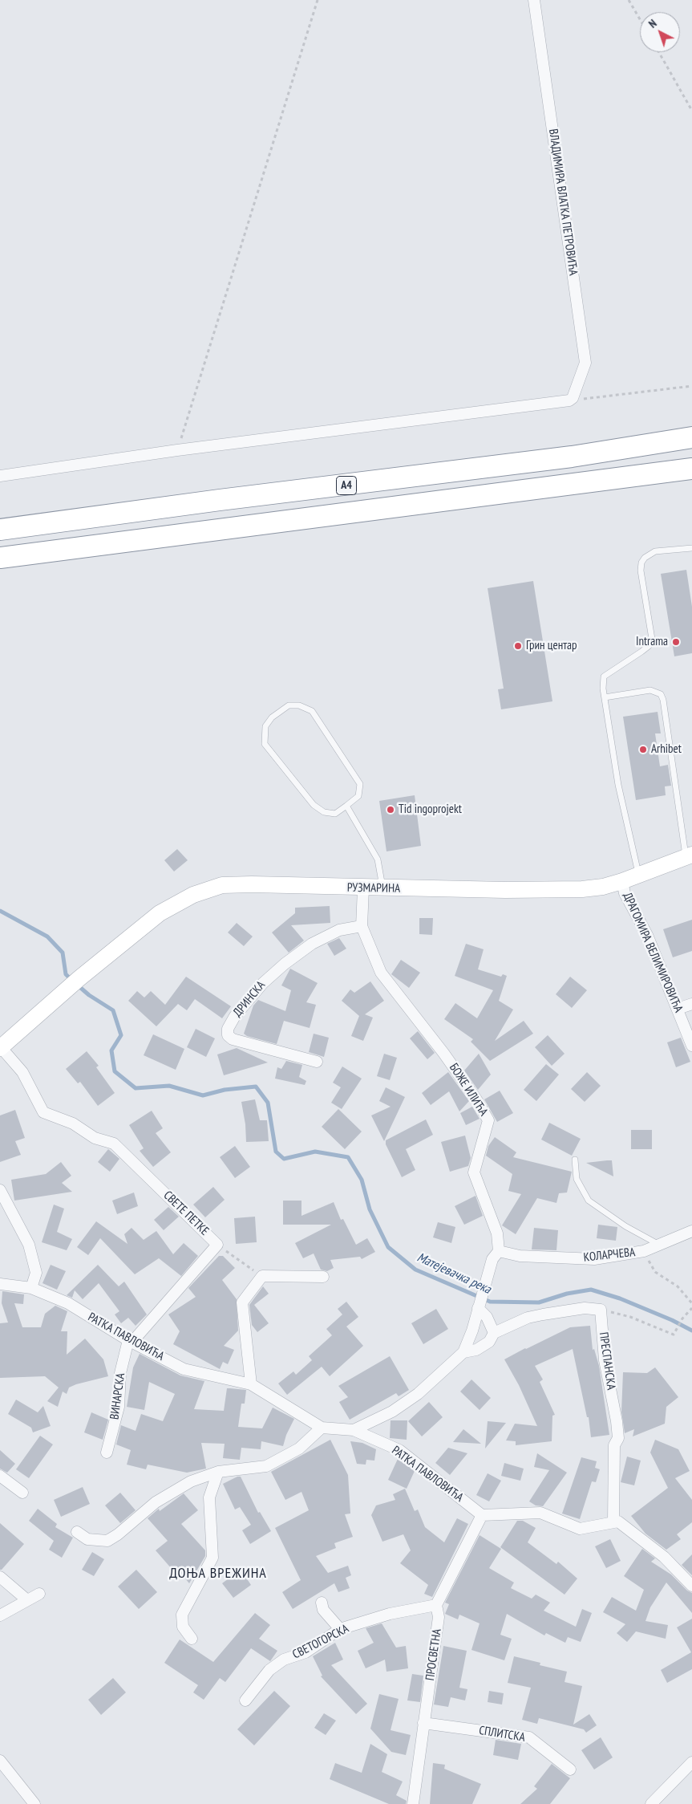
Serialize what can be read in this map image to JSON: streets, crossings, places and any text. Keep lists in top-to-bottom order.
{
  "streets": {
    "highway": ["A4"],
    "main road": ["РУЗМАРИНА"],
    "street": [
      "ВЛАДИМИРА ВЛАТКА ПЕТРОВИЋА",
      "ДРАГОМИРА ВЕЛИМИРОВИЋА",
      "ДРИНСКА",
      "БОЖЕ ИЛИЋА",
      "СВЕТЕ ПЕТКЕ",
      "КОЛАРЧЕВА",
      "РАТКА ПАВЛОВИЋА",
      "ПРЕСПАНСКА",
      "ВИНАРСКА",
      "СВЕТОГОРСКА",
      "ПРОСВЕТНА",
      "СПЛИТСКА"
    ]
  },
  "crossings": [
    ["РУЗМАРИНА", "ДРАГОМИРА ВЕЛИМИРОВИЋА"],
    ["РУЗМАРИНА", "БОЖЕ ИЛИЋА"],
    ["РУЗМАРИНА", "СВЕТЕ ПЕТКЕ"],
    ["ДРИНСКА", "БОЖЕ ИЛИЋА"],
    ["БОЖЕ ИЛИЋА", "КОЛАРЧЕВА"],
    ["СВЕТЕ ПЕТКЕ", "РАТКА ПАВЛОВИЋА"],
    ["СВЕТЕ ПЕТКЕ", "ВИНАРСКА"],
    ["РАТКА ПАВЛОВИЋА", "ВИНАРСКА"],
    ["СВЕТОГОРСКА", "ПРОСВЕТНА"],
    ["ПРОСВЕТНА", "СПЛИТСКА"]
  ],
  "districts": ["ДОЊА ВРЕЖИНА"],
  "water": ["Матејевачка река"],
  "places": [
    "Intrama",
    "Грин центар",
    "Arhibet",
    "Tid ingoprojekt"
  ],
  "north": "top left"
}
